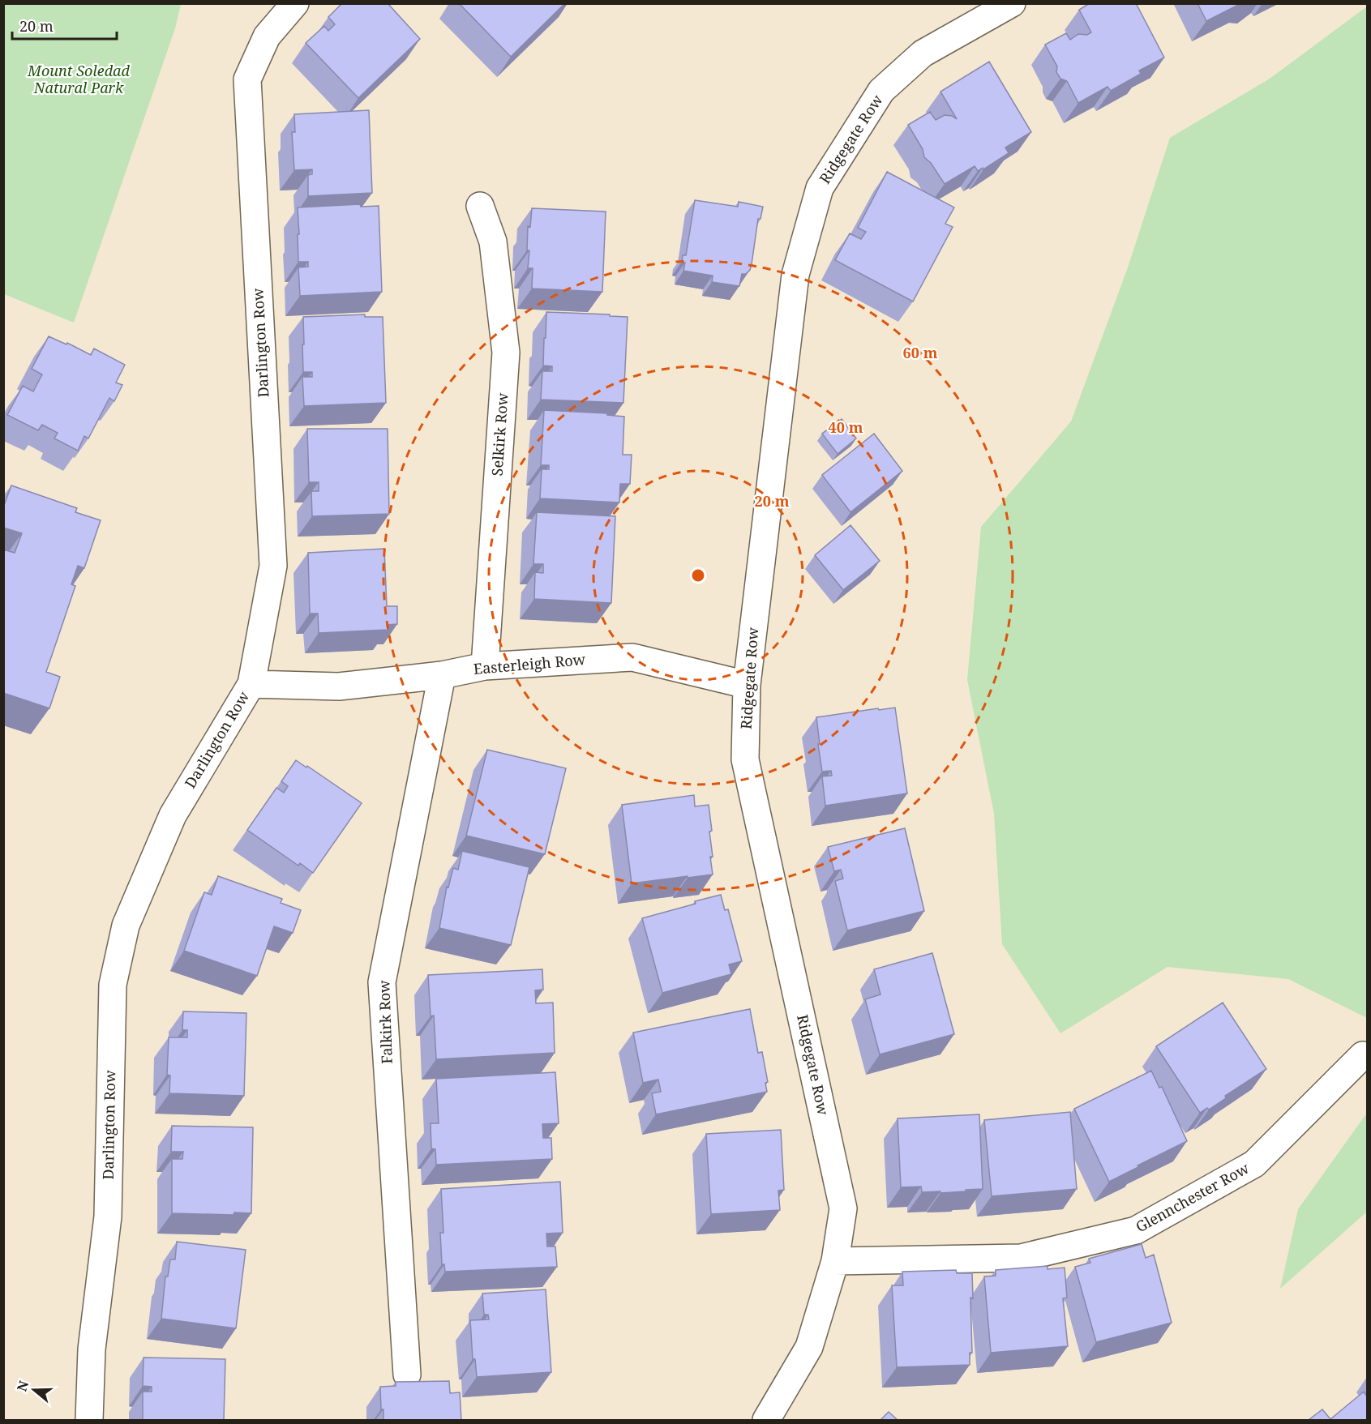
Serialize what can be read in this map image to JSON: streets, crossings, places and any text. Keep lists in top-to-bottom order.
{
  "streets": {
    "street": [
      "Ridgegate Row",
      "Darlington Row",
      "Selkirk Row",
      "Easterleigh Row",
      "Falkirk Row",
      "Glennchester Row"
    ]
  },
  "crossings": [
    ["Ridgegate Row", "Easterleigh Row"],
    ["Ridgegate Row", "Glennchester Row"],
    ["Darlington Row", "Easterleigh Row"],
    ["Selkirk Row", "Easterleigh Row"],
    ["Easterleigh Row", "Falkirk Row"]
  ],
  "parks": ["Mount Soledad Natural Park"],
  "scale_bar": "20 m",
  "north": "left",
  "rings": ["60 m", "40 m", "20 m"]
}
